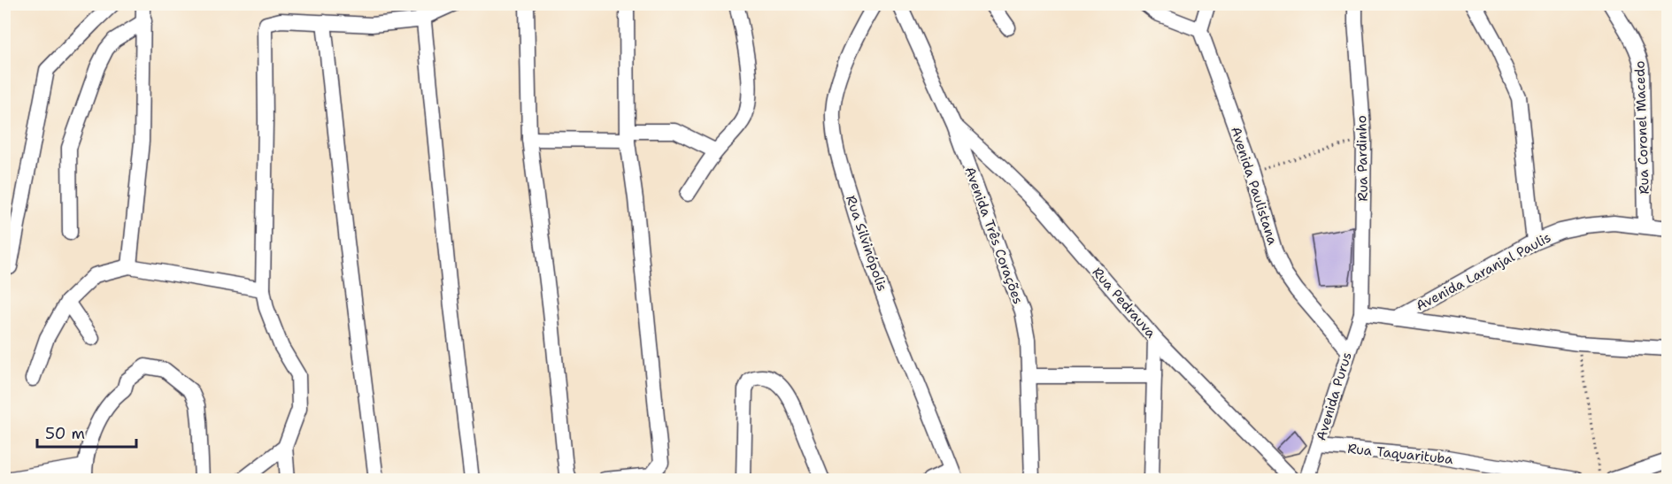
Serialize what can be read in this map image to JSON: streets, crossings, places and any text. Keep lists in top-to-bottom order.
{
  "streets": {
    "street": [
      "Rua Coronel Macedo",
      "Rua Pardinho",
      "Avenida Paulistana",
      "Avenida Três Corações",
      "Rua Silvinópolis",
      "Avenida Laranjal Paulis",
      "Rua Pedrauva",
      "Avenida Purus",
      "Rua Taquarituba"
    ]
  },
  "crossings": [
    ["Rua Coronel Macedo", "Avenida Laranjal Paulis"],
    ["Rua Pardinho", "Avenida Purus"],
    ["Avenida Paulistana", "Avenida Purus"],
    ["Avenida Três Corações", "Rua Pedrauva"],
    ["Avenida Purus", "Rua Taquarituba"]
  ],
  "scale_bar": "50 m"
}
